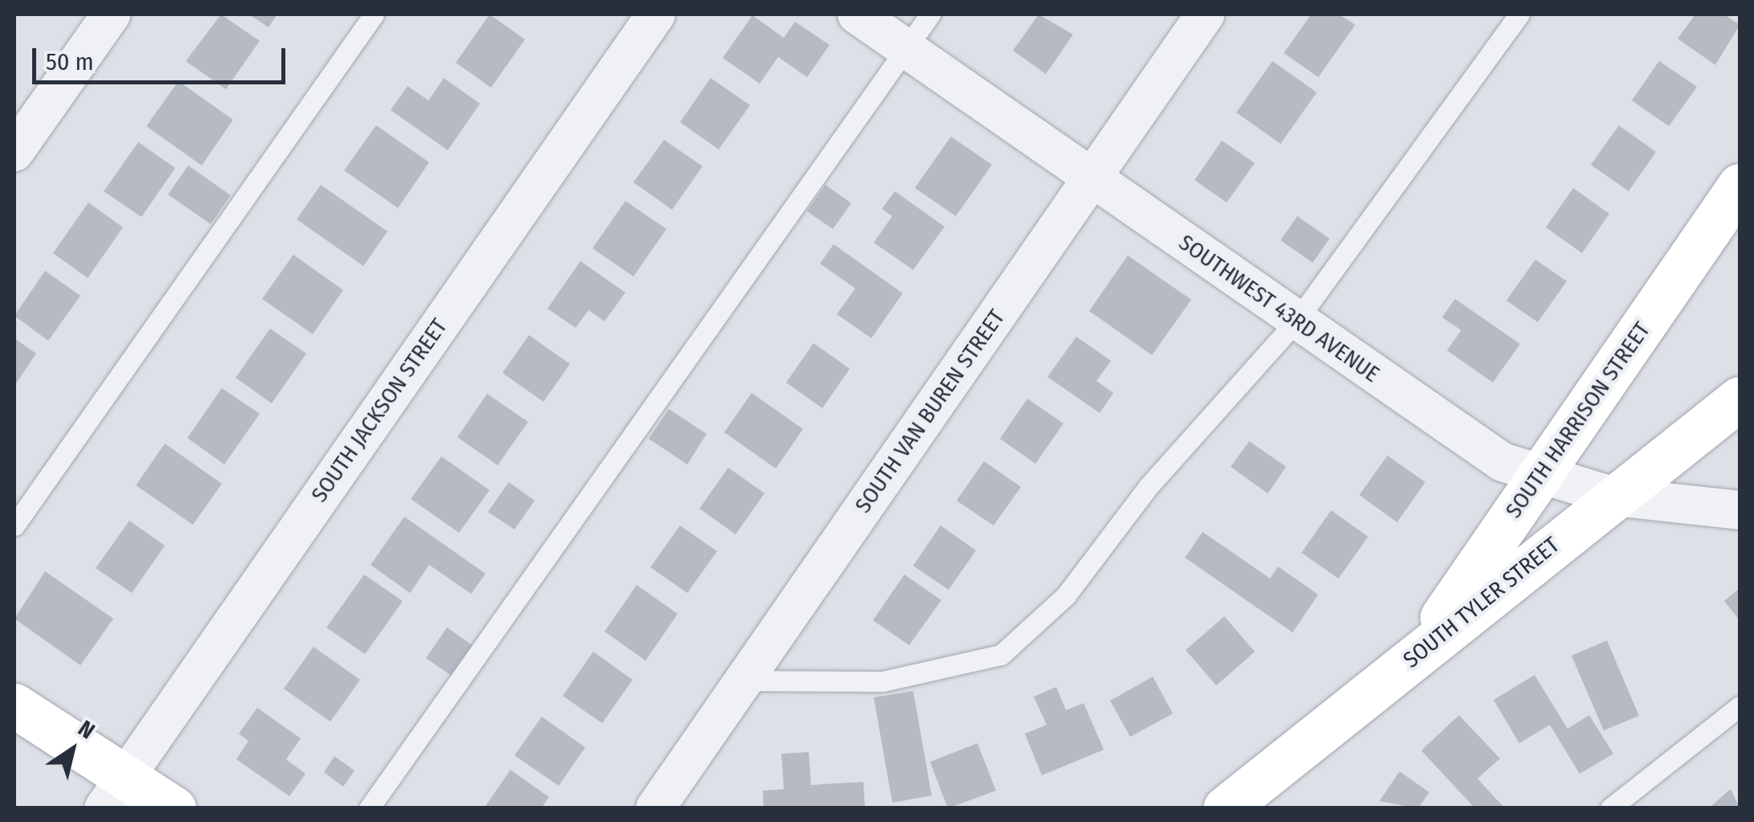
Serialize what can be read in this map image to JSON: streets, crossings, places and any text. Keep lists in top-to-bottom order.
{
  "streets": {
    "street": [
      "SOUTHWEST 43RD AVENUE",
      "SOUTH JACKSON STREET",
      "SOUTH VAN BUREN STREET",
      "SOUTH HARRISON STREET",
      "SOUTH TYLER STREET"
    ]
  },
  "crossings": [
    ["SOUTHWEST 43RD AVENUE", "SOUTH VAN BUREN STREET"],
    ["SOUTHWEST 43RD AVENUE", "SOUTH HARRISON STREET"],
    ["SOUTHWEST 43RD AVENUE", "SOUTH TYLER STREET"],
    ["SOUTH HARRISON STREET", "SOUTH TYLER STREET"]
  ],
  "scale_bar": "50 m",
  "north": "top right"
}
